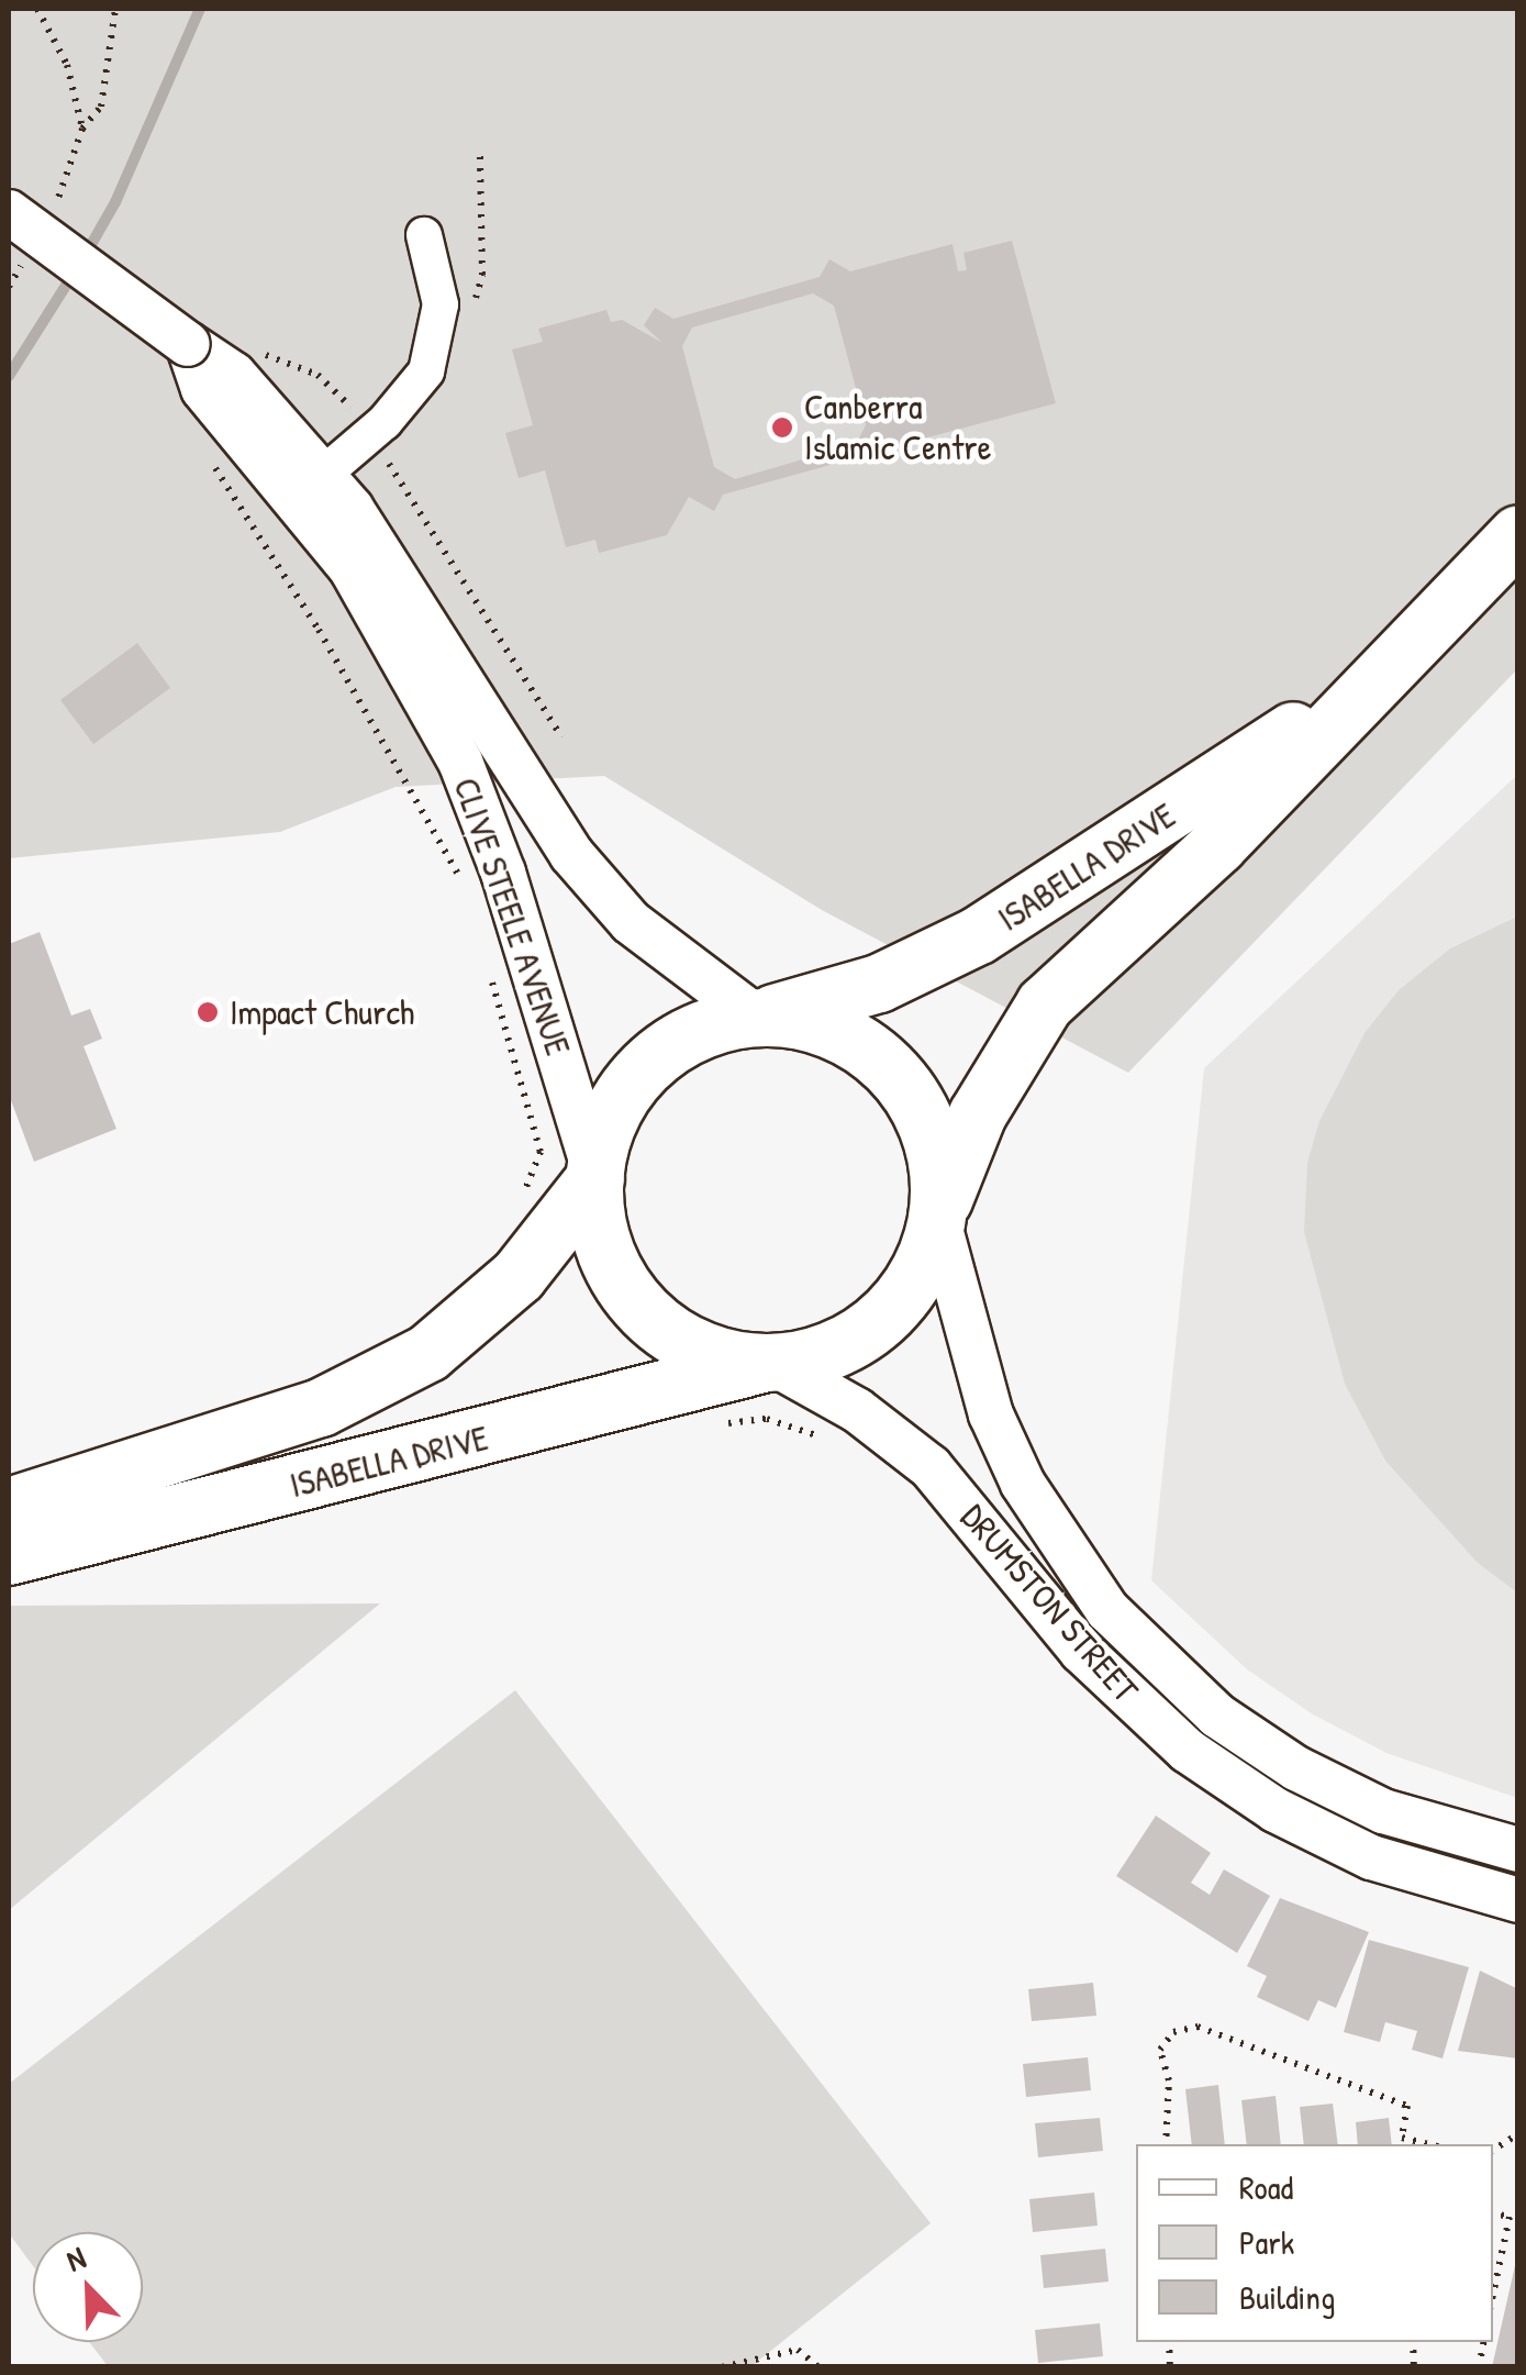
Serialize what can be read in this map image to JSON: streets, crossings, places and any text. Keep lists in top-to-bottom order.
{
  "streets": {
    "main road": ["ISABELLA DRIVE"],
    "street": ["CLIVE STEELE AVENUE", "DRUMSTON STREET"]
  },
  "crossings": [
    ["ISABELLA DRIVE", "CLIVE STEELE AVENUE"],
    ["ISABELLA DRIVE", "DRUMSTON STREET"],
    ["CLIVE STEELE AVENUE", "DRUMSTON STREET"]
  ],
  "places": ["Canberra Islamic Centre", "Impact Church"],
  "legend": ["Road", "Park", "Building"],
  "north": "top left"
}
